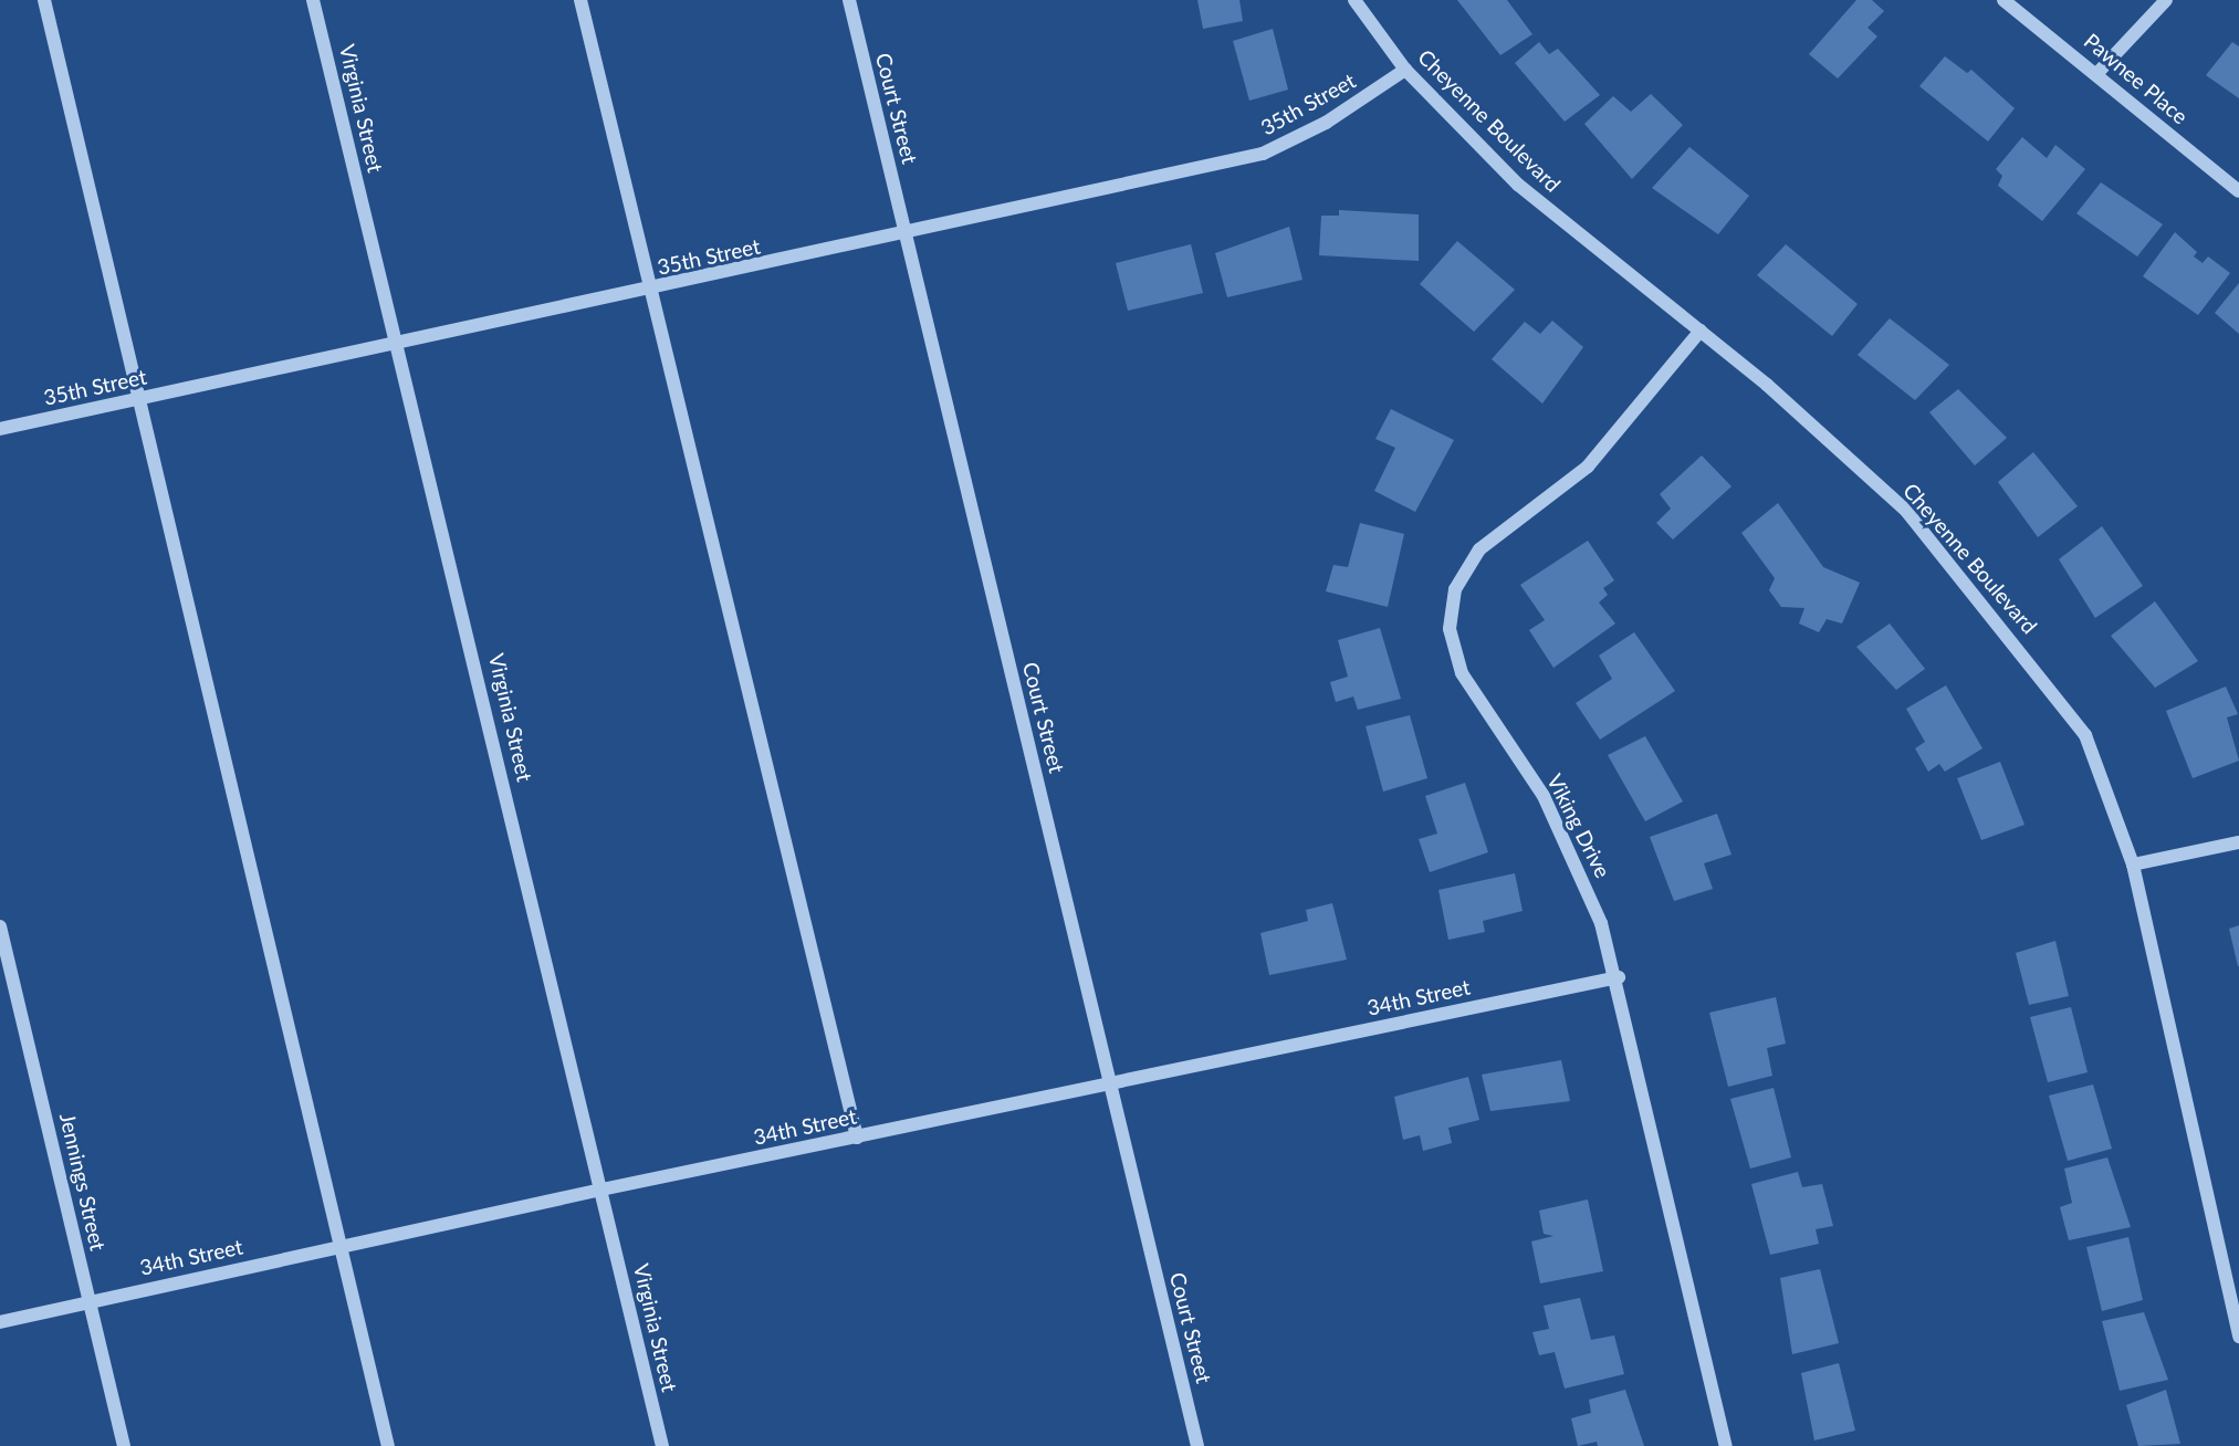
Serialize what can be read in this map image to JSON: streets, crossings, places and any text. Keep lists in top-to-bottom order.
{
  "streets": {
    "street": [
      "Pawnee Place",
      "35th Street",
      "Virginia Street",
      "Court Street",
      "Cheyenne Boulevard",
      "Viking Drive",
      "34th Street",
      "Jennings Street"
    ]
  },
  "crossings": [
    ["35th Street", "Virginia Street"],
    ["35th Street", "Court Street"],
    ["35th Street", "Cheyenne Boulevard"],
    ["Virginia Street", "34th Street"],
    ["Court Street", "34th Street"],
    ["Cheyenne Boulevard", "Viking Drive"],
    ["Viking Drive", "34th Street"],
    ["34th Street", "Jennings Street"]
  ]
}
